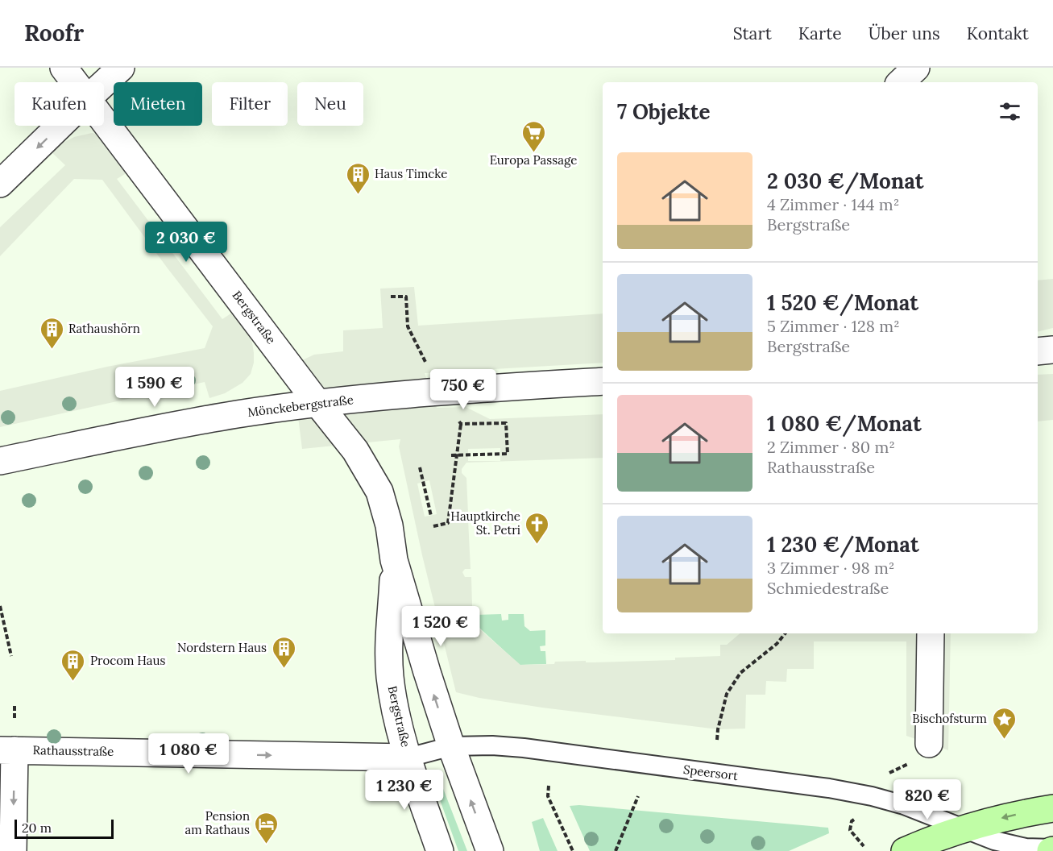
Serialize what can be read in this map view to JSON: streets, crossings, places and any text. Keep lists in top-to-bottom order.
{
  "streets": {
    "street": ["Bergstraße", "Mönckebergstraße", "Rathausstraße"],
    "lane": ["Speersort"]
  },
  "crossings": [
    ["Bergstraße", "Mönckebergstraße"],
    ["Bergstraße", "Rathausstraße"],
    ["Bergstraße", "Speersort"],
    ["Rathausstraße", "Speersort"]
  ],
  "one_way": ["Rathausstraße"],
  "places": {
    "supermarket": ["Europa Passage"],
    "building": [
      "Haus Timcke",
      "Rathaushörn",
      "Nordstern Haus",
      "Procom Haus"
    ],
    "church": ["Hauptkirche St. Petri"],
    "place": ["Bischofsturm"],
    "hotel": ["Pension am Rathaus"]
  },
  "scale_bar": "20 m",
  "page": {
    "header": "Roofr",
    "nav": [
      "Start",
      "Karte",
      "Über uns",
      "Kontakt"
    ],
    "chip": [
      "Kaufen",
      "Mieten",
      "Filter",
      "Neu"
    ],
    "heading": "7 Objekte",
    "list": [
      {
        "name": "2 030 €/Monat",
        "note": "4 Zimmer · 144 m² · Bergstraße"
      },
      {
        "name": "1 520 €/Monat",
        "note": "5 Zimmer · 128 m² · Bergstraße"
      },
      {
        "name": "1 080 €/Monat",
        "note": "2 Zimmer · 80 m² · Rathausstraße"
      },
      {
        "name": "1 230 €/Monat",
        "note": "3 Zimmer · 98 m² · Schmiedestraße"
      }
    ],
    "price": [
      "2 030 €",
      "1 590 €",
      "750 €",
      "1 520 €",
      "1 080 €",
      "1 230 €",
      "820 €"
    ],
    "scale": "20 m"
  }
}
